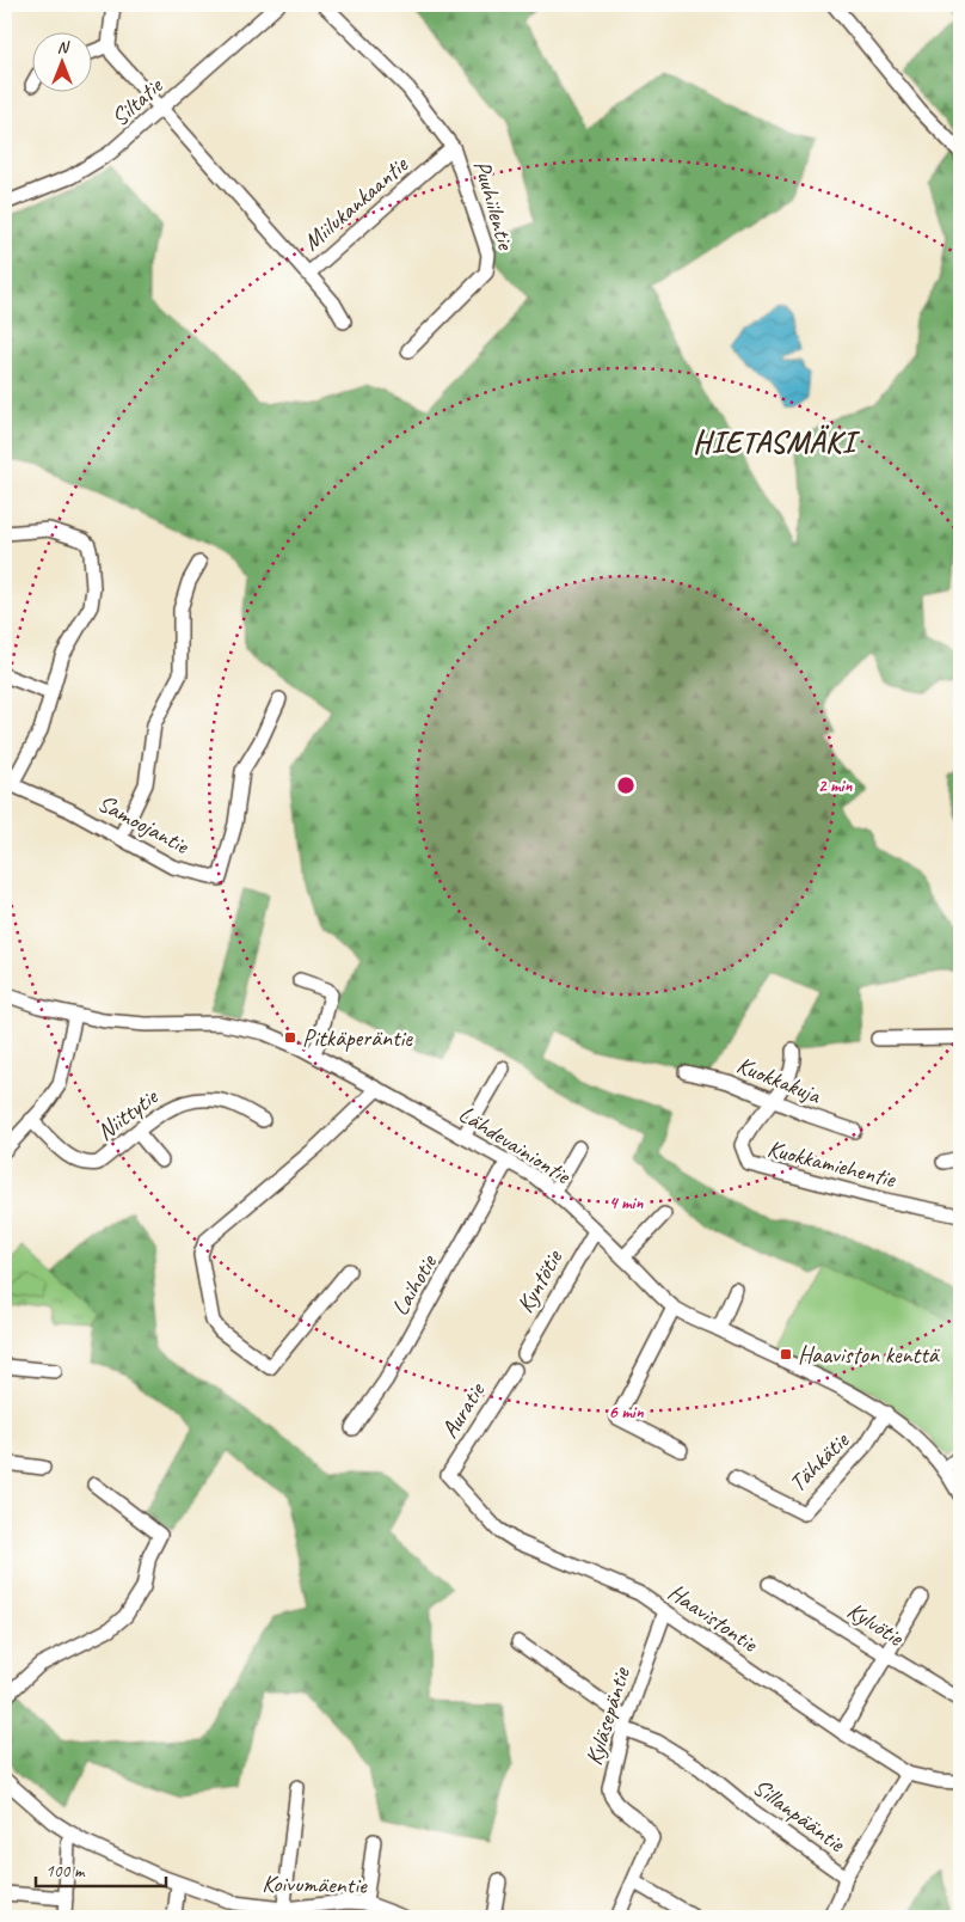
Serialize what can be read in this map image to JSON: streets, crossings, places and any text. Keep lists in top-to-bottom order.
{
  "streets": {
    "street": [
      "Siltatie",
      "Miilukankaantie",
      "Puuhiilentie",
      "Samoojantie",
      "Kuokkakuja",
      "Niittytie",
      "Lähdevainiontie",
      "Kuokkamiehentie",
      "Kyntötie",
      "Laihotie",
      "Auratie",
      "Tähkätie",
      "Haavistontie",
      "Kylvötie",
      "Kyläsepäntie",
      "Sillanpääntie",
      "Koivumäentie"
    ]
  },
  "crossings": [
    ["Siltatie", "Miilukankaantie"],
    ["Miilukankaantie", "Puuhiilentie"],
    ["Kuokkakuja", "Kuokkamiehentie"],
    ["Lähdevainiontie", "Kyntötie"],
    ["Lähdevainiontie", "Laihotie"],
    ["Lähdevainiontie", "Tähkätie"],
    ["Auratie", "Haavistontie"],
    ["Haavistontie", "Kyläsepäntie"],
    ["Haavistontie", "Sillanpääntie"],
    ["Kyläsepäntie", "Sillanpääntie"]
  ],
  "districts": ["HIETASMÄKI"],
  "places": {
    "transit": ["Pitkäperäntie", "Haaviston kenttä"]
  },
  "scale_bar": "100 m",
  "north": "top",
  "rings": ["2 min", "4 min", "6 min"]
}
